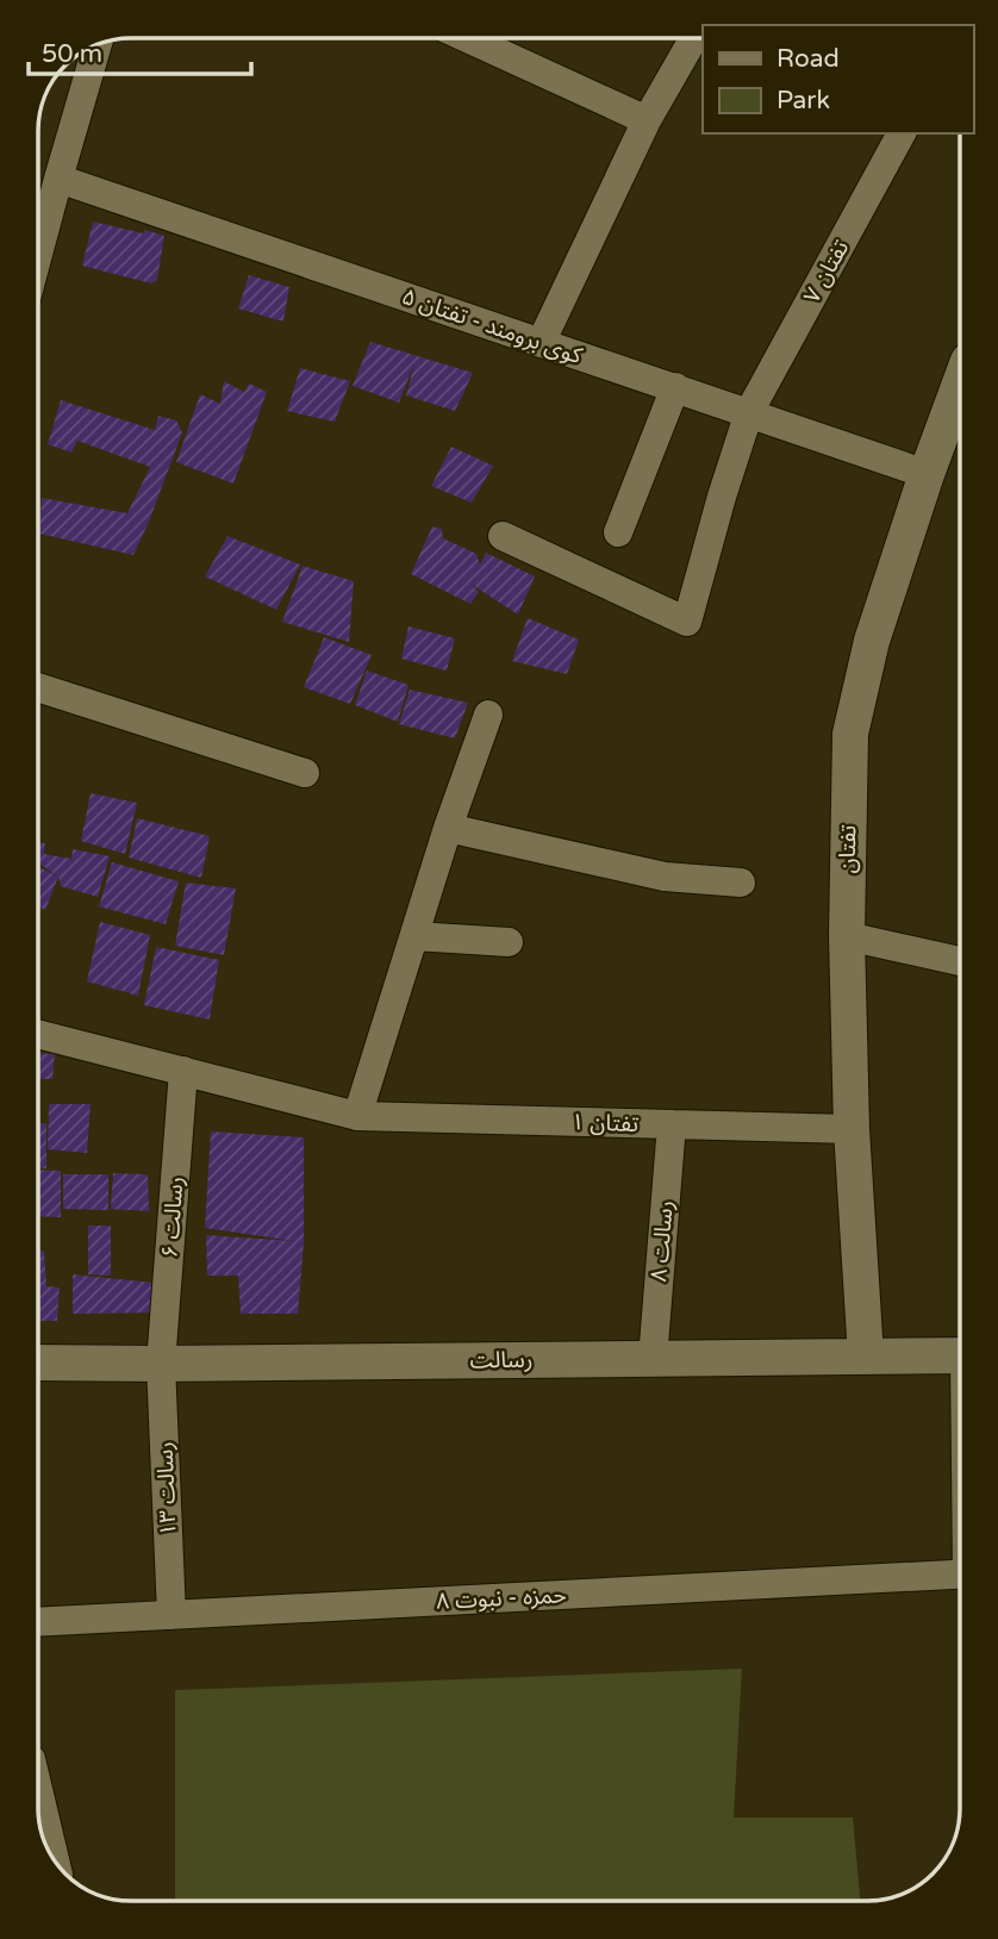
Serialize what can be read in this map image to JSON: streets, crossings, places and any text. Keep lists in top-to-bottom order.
{
  "streets": {
    "street": [
      "تفتان ۷",
      "کوی برومند - تفتان ۵",
      "تفتان",
      "تفتان ۱",
      "رسالت ۶",
      "رسالت ۸",
      "رسالت",
      "رسالت ۱۳",
      "حمزه - نبوت ۸"
    ]
  },
  "crossings": [
    ["تفتان ۷", "کوی برومند - تفتان ۵"],
    ["کوی برومند - تفتان ۵", "تفتان"],
    ["تفتان", "تفتان ۱"],
    ["تفتان", "رسالت"],
    ["تفتان ۱", "رسالت ۶"],
    ["تفتان ۱", "رسالت ۸"],
    ["رسالت ۶", "رسالت"],
    ["رسالت ۶", "رسالت ۱۳"],
    ["رسالت ۸", "رسالت"],
    ["رسالت", "رسالت ۱۳"],
    ["رسالت ۱۳", "حمزه - نبوت ۸"]
  ],
  "legend": ["Road", "Park"],
  "scale_bar": "50 m"
}
